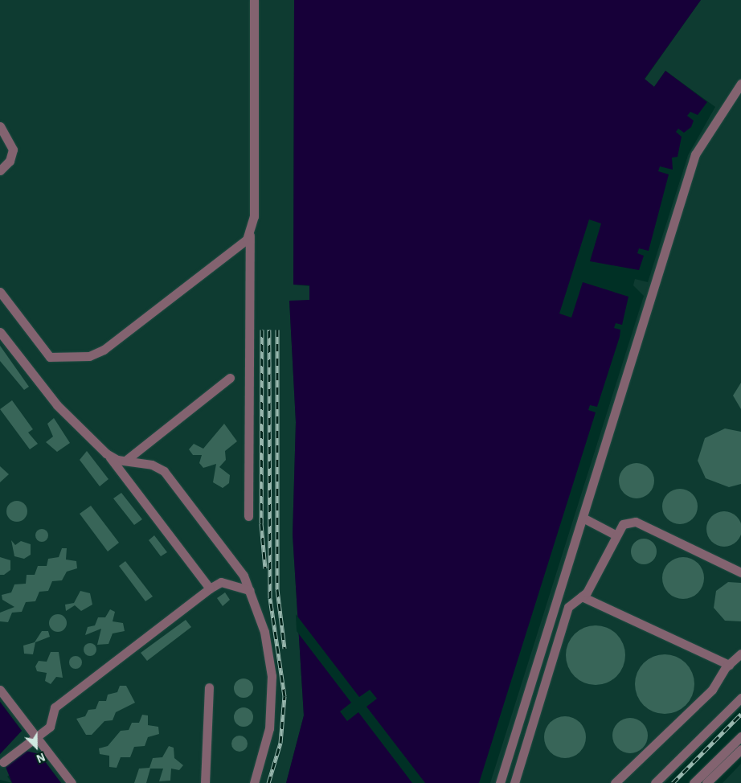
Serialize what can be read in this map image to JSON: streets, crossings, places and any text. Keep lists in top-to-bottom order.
{
  "north": "bottom right"
}
